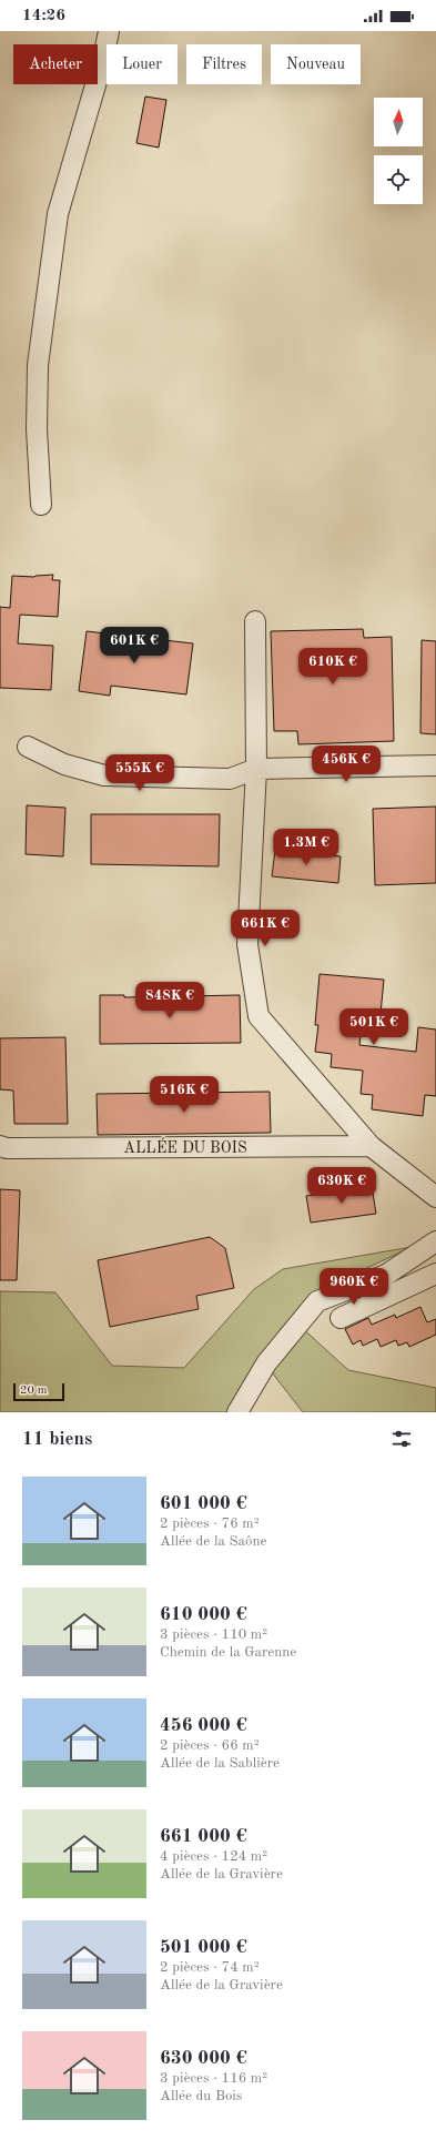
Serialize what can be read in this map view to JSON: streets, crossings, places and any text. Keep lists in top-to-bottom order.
{
  "streets": {
    "street": ["ALLÉE DU BOIS"]
  },
  "scale_bar": "20 m",
  "north": "top",
  "page": {
    "status": "14:26",
    "chip": [
      "Acheter",
      "Louer",
      "Filtres",
      "Nouveau"
    ],
    "price": [
      "601K €",
      "610K €",
      "456K €",
      "555K €",
      "1.3M €",
      "661K €",
      "848K €",
      "501K €",
      "516K €",
      "630K €",
      "960K €"
    ],
    "scale": "20 m",
    "heading": "11 biens",
    "list": [
      {
        "name": "601 000 €",
        "note": "2 pièces · 76 m² · Allée de la Saône"
      },
      {
        "name": "610 000 €",
        "note": "3 pièces · 110 m² · Chemin de la Garenne"
      },
      {
        "name": "456 000 €",
        "note": "2 pièces · 66 m² · Allée de la Sablière"
      },
      {
        "name": "661 000 €",
        "note": "4 pièces · 124 m² · Allée de la Gravière"
      },
      {
        "name": "501 000 €",
        "note": "2 pièces · 74 m² · Allée de la Gravière"
      },
      {
        "name": "630 000 €",
        "note": "3 pièces · 116 m² · Allée du Bois"
      }
    ]
  }
}
